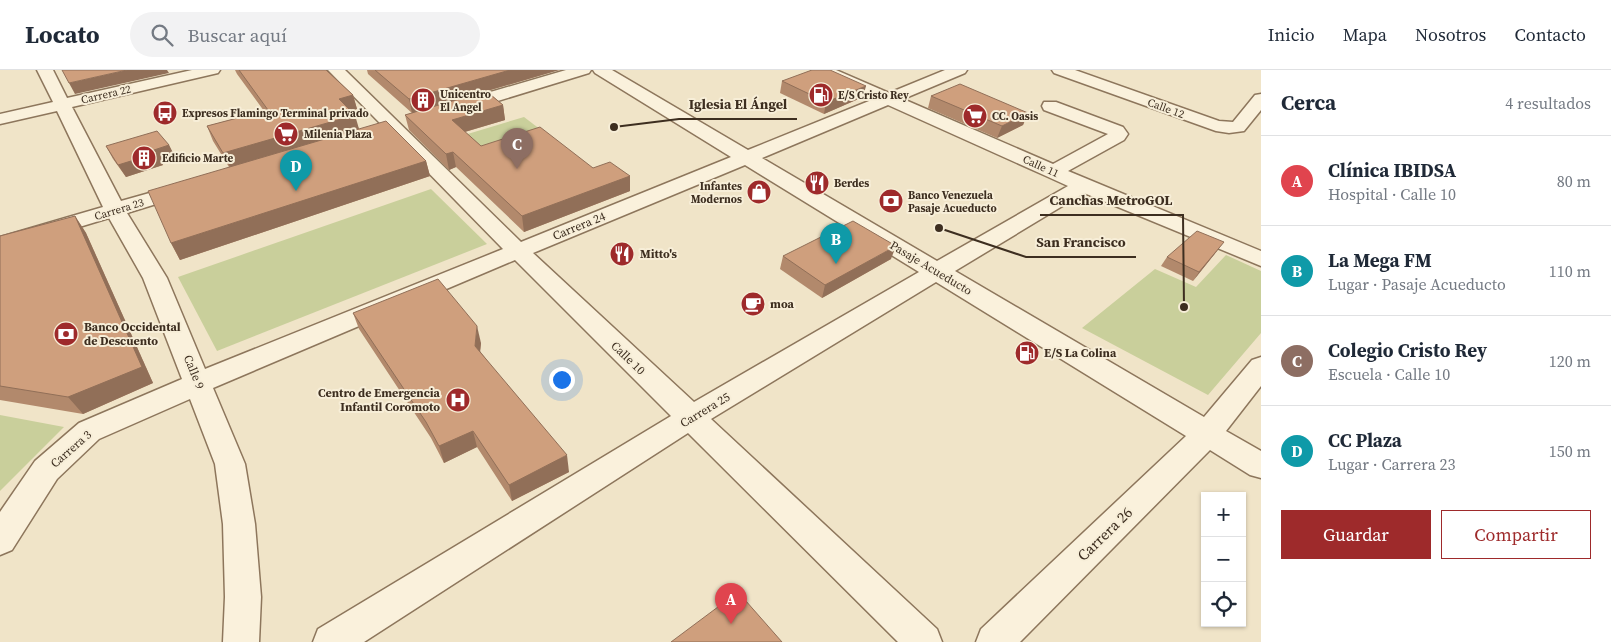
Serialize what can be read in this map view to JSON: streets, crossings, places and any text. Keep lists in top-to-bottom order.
{
  "streets": {
    "street": [
      "Carrera 22",
      "Calle 12",
      "Calle 11",
      "Carrera 23",
      "Carrera 24",
      "Pasaje Acueducto",
      "Calle 10",
      "Calle 9",
      "Carrera 25",
      "Carrera 3",
      "Carrera 26"
    ]
  },
  "crossings": [
    ["Carrera 22", "Calle 9"],
    ["Calle 11", "Carrera 24"],
    ["Calle 11", "Carrera 25"],
    ["Carrera 23", "Calle 9"],
    ["Carrera 24", "Pasaje Acueducto"],
    ["Carrera 24", "Calle 10"],
    ["Carrera 24", "Calle 9"],
    ["Carrera 24", "Carrera 3"],
    ["Pasaje Acueducto", "Carrera 25"],
    ["Pasaje Acueducto", "Carrera 26"],
    ["Calle 10", "Carrera 25"],
    ["Calle 9", "Carrera 3"]
  ],
  "places": {
    "fuel station": ["E/S Cristo Rey", "E/S La Colina"],
    "building": ["Unicentro El Angel", "Edificio Marte"],
    "bus stop": ["Expresos Flamingo Terminal privado"],
    "supermarket": ["CC. Oasis", "Milenia Plaza"],
    "other": ["Iglesia El Ángel", "San Francisco", "Canchas MetroGOL"],
    "restaurant": ["Berdes", "Mitto's"],
    "shop": ["Infantes Modernos"],
    "bank": ["Banco Venezuela Pasaje Acueducto", "Banco Occidental de Descuento"],
    "cafe": ["moa"],
    "hospital": ["Centro de Emergencia Infantil Coromoto"]
  },
  "page": {
    "header": "Locato",
    "search": "Buscar aquí",
    "nav": [
      "Inicio",
      "Mapa",
      "Nosotros",
      "Contacto"
    ],
    "heading": ["Cerca", "4 resultados"],
    "pins": [
      "C",
      "D",
      "B",
      "A"
    ],
    "list": [
      {
        "mark": "A",
        "name": "Clínica IBIDSA",
        "note": "Hospital · Calle 10",
        "value": "80 m"
      },
      {
        "mark": "B",
        "name": "La Mega FM",
        "note": "Lugar · Pasaje Acueducto",
        "value": "110 m"
      },
      {
        "mark": "C",
        "name": "Colegio Cristo Rey",
        "note": "Escuela · Calle 10",
        "value": "120 m"
      },
      {
        "mark": "D",
        "name": "CC Plaza",
        "note": "Lugar · Carrera 23",
        "value": "150 m"
      }
    ],
    "map_buttons": ["+", "−"],
    "buttons": ["Guardar", "Compartir"]
  }
}
